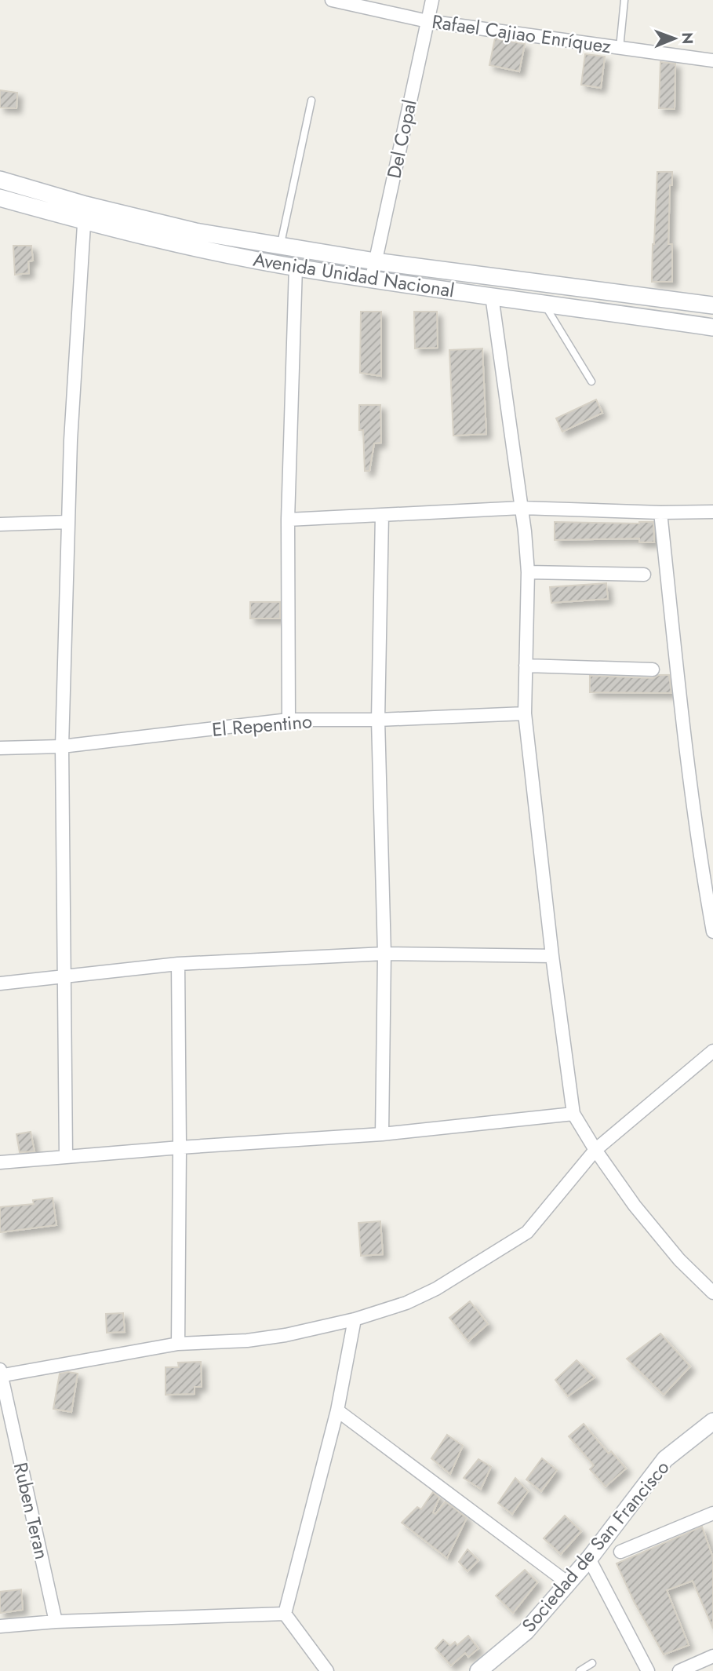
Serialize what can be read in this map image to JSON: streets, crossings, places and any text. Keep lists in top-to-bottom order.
{
  "streets": {
    "main road": ["Avenida Unidad Nacional", "Sociedad de San Francisco"],
    "street": [
      "Rafael Cajiao Enríquez",
      "Del Copal",
      "El Repentino",
      "Ruben Teran"
    ]
  },
  "crossings": [
    ["Rafael Cajiao Enríquez", "Del Copal"],
    ["Del Copal", "Avenida Unidad Nacional"]
  ],
  "north": "right"
}
